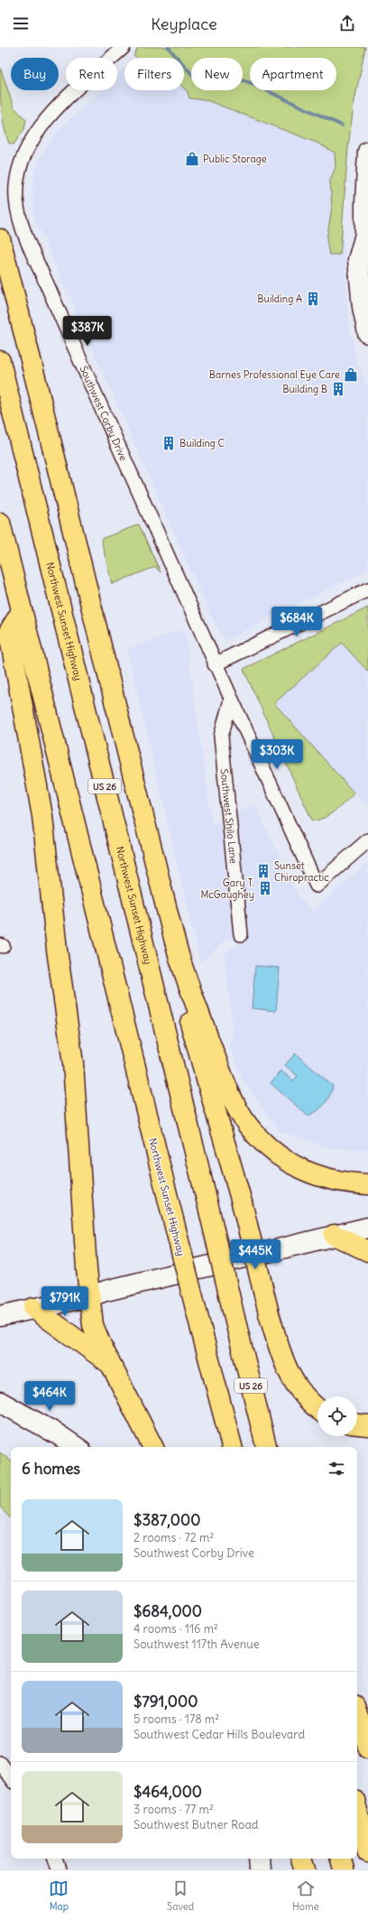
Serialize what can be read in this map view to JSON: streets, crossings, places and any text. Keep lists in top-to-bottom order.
{
  "streets": {
    "highway": ["Northwest Sunset Highway", "US 26"],
    "street": ["Southwest Corby Drive", "Southwest Shilo Lane"]
  },
  "crossings": [
    ["Southwest Corby Drive", "Southwest Shilo Lane"]
  ],
  "places": {
    "shop": ["Public Storage", "Barnes Professional Eye Care"],
    "building": [
      "Building A",
      "Building B",
      "Building C",
      "Sunset Chiropractic",
      "Gary T. McGaughey"
    ]
  },
  "page": {
    "header": "Keyplace",
    "chip": [
      "Buy",
      "Rent",
      "Filters",
      "New",
      "Apartment"
    ],
    "price": [
      "$387K",
      "$684K",
      "$303K",
      "$445K",
      "$791K",
      "$464K"
    ],
    "heading": "6 homes",
    "list": [
      {
        "name": "$387,000",
        "note": "2 rooms · 72 m² · Southwest Corby Drive"
      },
      {
        "name": "$684,000",
        "note": "4 rooms · 116 m² · Southwest 117th Avenue"
      },
      {
        "name": "$791,000",
        "note": "5 rooms · 178 m² · Southwest Cedar Hills Boulevard"
      },
      {
        "name": "$464,000",
        "note": "3 rooms · 77 m² · Southwest Butner Road"
      }
    ],
    "tabs": ["Map", "Saved", "Home"]
  }
}
